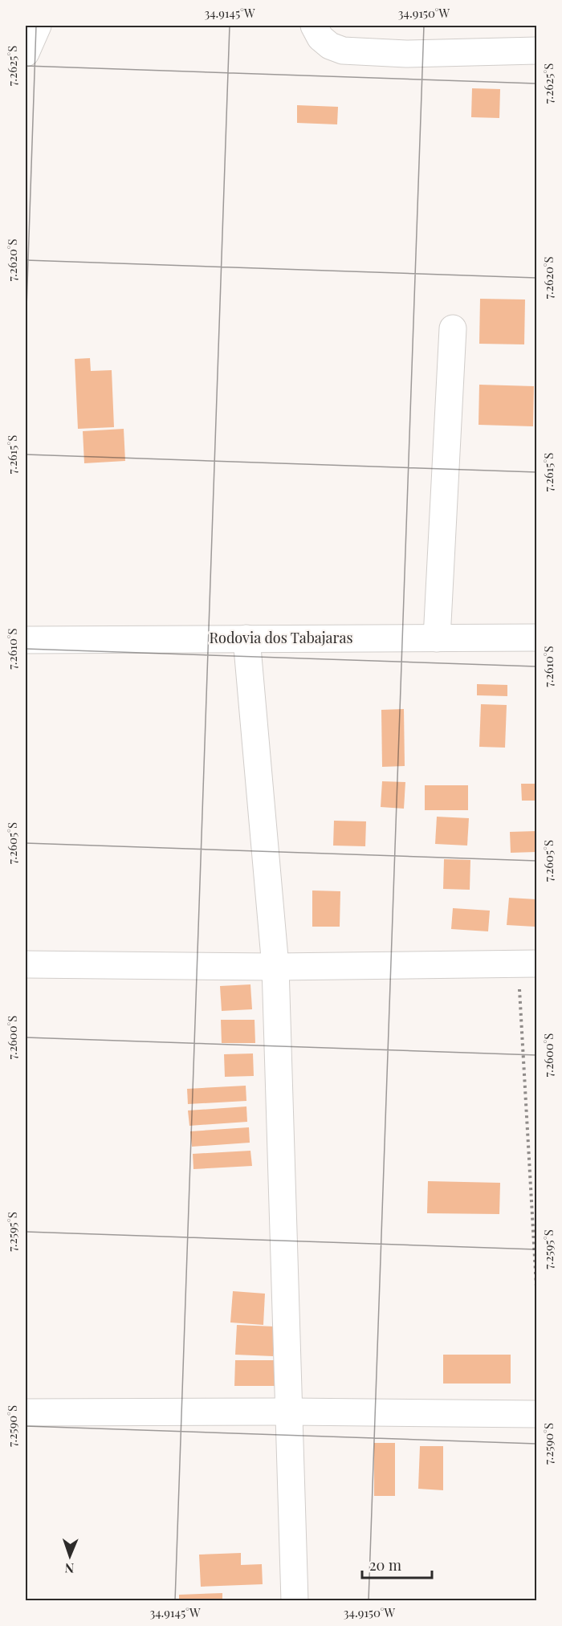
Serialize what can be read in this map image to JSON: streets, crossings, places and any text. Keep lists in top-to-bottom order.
{
  "streets": {
    "street": ["Rodovia dos Tabajaras"]
  },
  "scale_bar": "20 m",
  "north": "bottom",
  "coordinates": [
    "34.9145°W",
    "34.9150°W",
    "7.2625°S",
    "7.2620°S",
    "7.2615°S",
    "7.2610°S",
    "7.2605°S",
    "7.2600°S",
    "7.2595°S",
    "7.2590°S"
  ]
}
